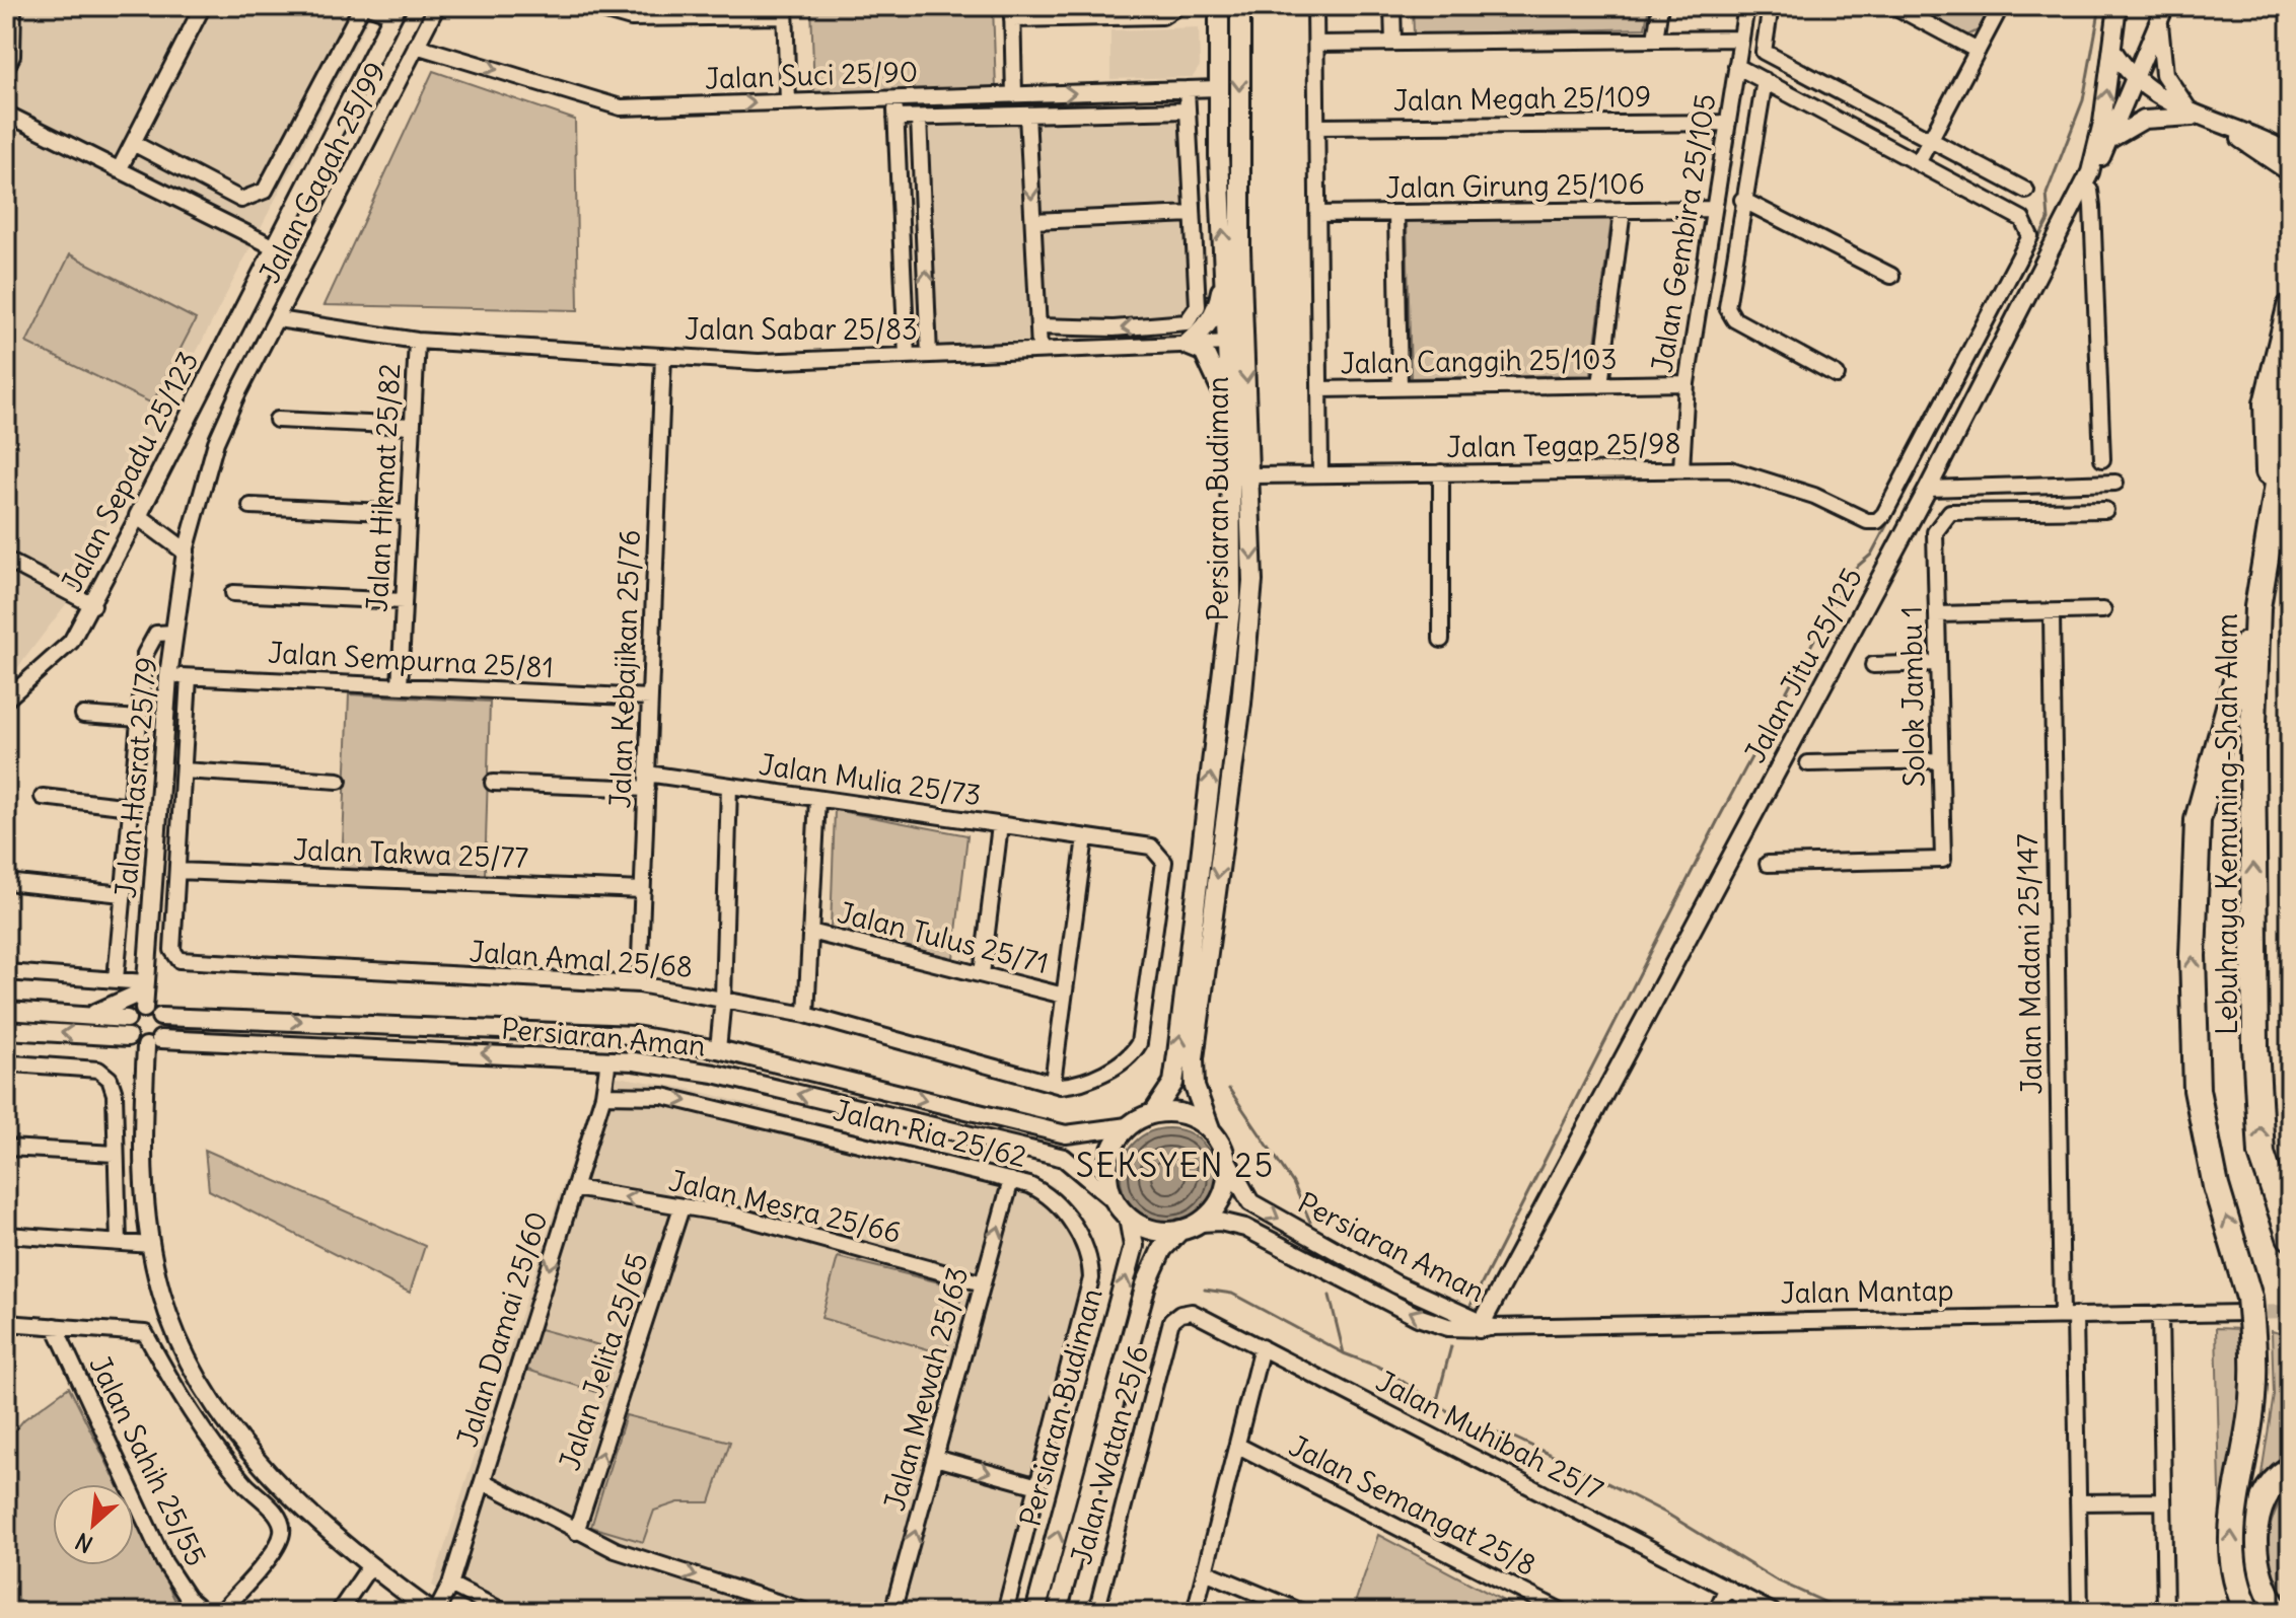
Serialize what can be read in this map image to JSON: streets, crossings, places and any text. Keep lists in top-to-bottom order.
{
  "streets": {
    "highway": ["Lebuhraya Kemuning-Shah Alam"],
    "main road": ["Persiaran Budiman"],
    "street": [
      "Jalan Suci 25/90",
      "Jalan Megah 25/109",
      "Jalan Gagah 25/99",
      "Jalan Girung 25/106",
      "Jalan Gembira 25/105",
      "Jalan Sabar 25/83",
      "Jalan Canggih 25/103",
      "Jalan Tegap 25/98",
      "Jalan Sepadu 25/123",
      "Jalan Hikmat 25/82",
      "Jalan Sempurna 25/81",
      "Jalan Jitu 25/125",
      "Jalan Kebajikan 25/76",
      "Solok Jambu 1",
      "Jalan Hasrat 25/79",
      "Jalan Mulia 25/73",
      "Jalan Takwa 25/77",
      "Jalan Tulus 25/71",
      "Jalan Amal 25/68",
      "Jalan Madani 25/147",
      "Persiaran Aman",
      "Jalan Ria 25/62",
      "Jalan Mesra 25/66",
      "Jalan Mantap",
      "Jalan Damai 25/60",
      "Jalan Jelita 25/65",
      "Jalan Mewah 25/63",
      "Jalan Muhibah 25/7",
      "Jalan Watan 25/6",
      "Jalan Sahih 25/55",
      "Jalan Semangat 25/8"
    ]
  },
  "crossings": [
    ["Jalan Suci 25/90", "Jalan Gagah 25/99"],
    ["Jalan Suci 25/90", "Persiaran Budiman"],
    ["Jalan Megah 25/109", "Jalan Gembira 25/105"],
    ["Jalan Gagah 25/99", "Jalan Sabar 25/83"],
    ["Jalan Gagah 25/99", "Jalan Hasrat 25/79"],
    ["Jalan Girung 25/106", "Jalan Gembira 25/105"],
    ["Jalan Gembira 25/105", "Jalan Canggih 25/103"],
    ["Jalan Gembira 25/105", "Jalan Tegap 25/98"],
    ["Jalan Sabar 25/83", "Jalan Hikmat 25/82"],
    ["Jalan Sabar 25/83", "Persiaran Budiman"],
    ["Jalan Sabar 25/83", "Jalan Kebajikan 25/76"],
    ["Jalan Sabar 25/83", "Jalan Hasrat 25/79"],
    ["Jalan Tegap 25/98", "Persiaran Budiman"],
    ["Jalan Hikmat 25/82", "Jalan Sempurna 25/81"],
    ["Persiaran Budiman", "Persiaran Aman"],
    ["Jalan Sempurna 25/81", "Jalan Kebajikan 25/76"],
    ["Jalan Sempurna 25/81", "Jalan Hasrat 25/79"],
    ["Jalan Jitu 25/125", "Persiaran Aman"],
    ["Jalan Jitu 25/125", "Jalan Mantap"],
    ["Jalan Kebajikan 25/76", "Jalan Mulia 25/73"],
    ["Jalan Kebajikan 25/76", "Jalan Takwa 25/77"],
    ["Jalan Kebajikan 25/76", "Jalan Amal 25/68"],
    ["Jalan Mulia 25/73", "Jalan Amal 25/68"],
    ["Jalan Takwa 25/77", "Jalan Amal 25/68"],
    ["Jalan Madani 25/147", "Jalan Mantap"],
    ["Persiaran Aman", "Jalan Mantap"],
    ["Persiaran Aman", "Jalan Damai 25/60"],
    ["Jalan Ria 25/62", "Jalan Damai 25/60"],
    ["Jalan Ria 25/62", "Jalan Mewah 25/63"],
    ["Jalan Mesra 25/66", "Jalan Damai 25/60"],
    ["Jalan Mesra 25/66", "Jalan Jelita 25/65"],
    ["Jalan Mesra 25/66", "Jalan Mewah 25/63"],
    ["Jalan Muhibah 25/7", "Jalan Watan 25/6"]
  ],
  "one_way": [
    "Jalan Ria 25/62",
    "Jalan Damai 25/60",
    "Jalan Jelita 25/65",
    "Jalan Mewah 25/63"
  ],
  "districts": ["SEKSYEN 25"],
  "north": "bottom left"
}
